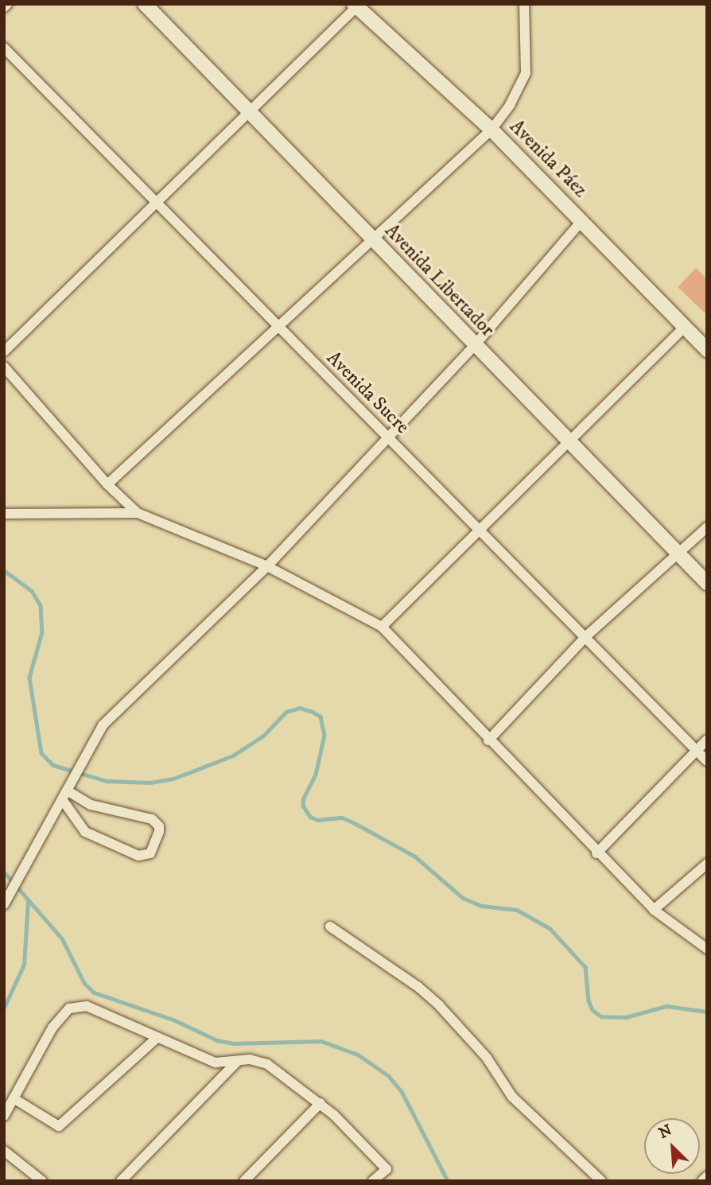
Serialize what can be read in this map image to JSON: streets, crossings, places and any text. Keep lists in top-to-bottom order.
{
  "streets": {
    "main road": ["Avenida Páez", "Avenida Libertador"],
    "street": ["Avenida Sucre"]
  },
  "north": "top left"
}
